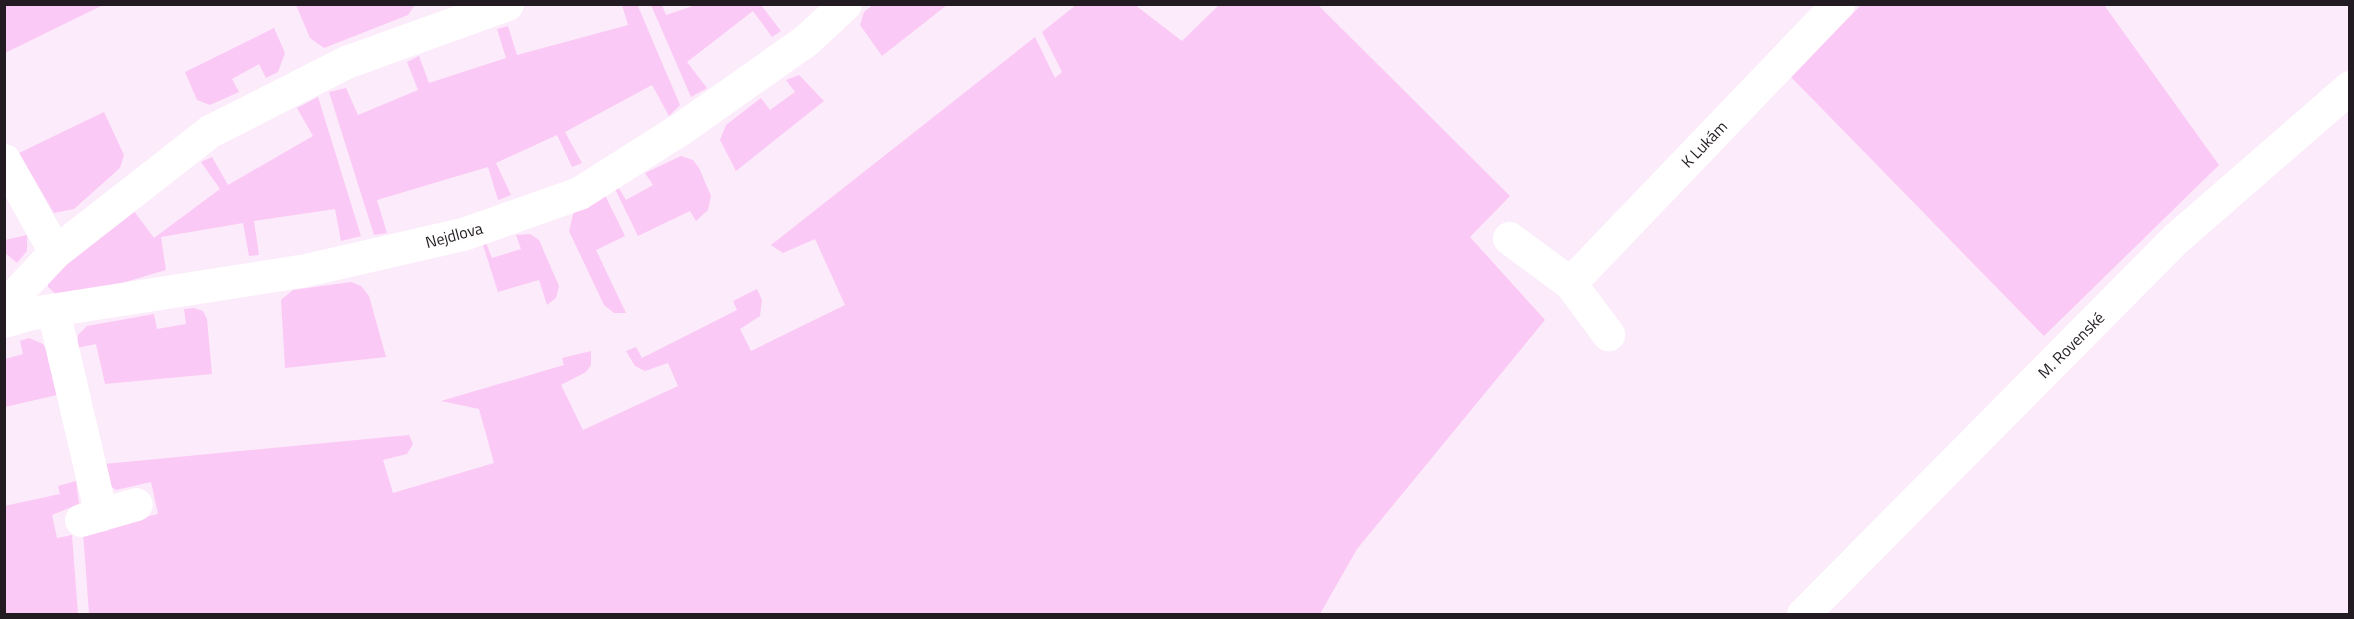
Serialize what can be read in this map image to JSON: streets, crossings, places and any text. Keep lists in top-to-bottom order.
{
  "streets": {
    "street": ["K Lukám", "Nejdlova", "M. Rovenské"]
  }
}
